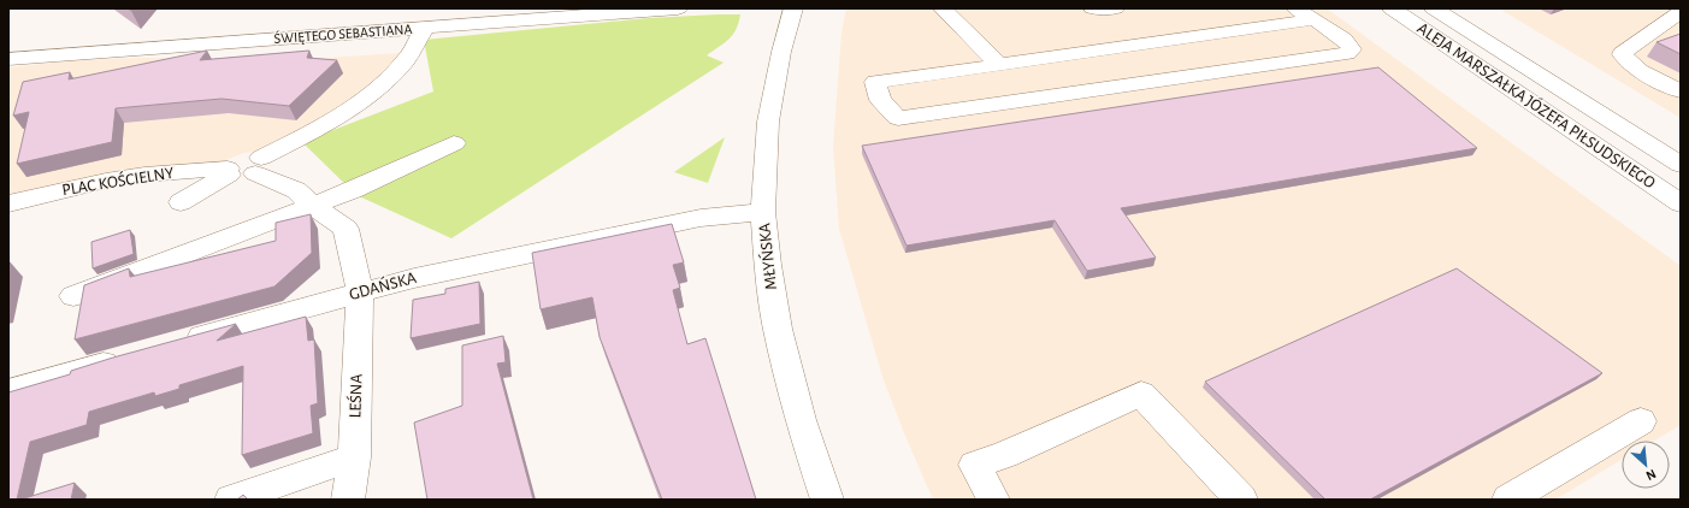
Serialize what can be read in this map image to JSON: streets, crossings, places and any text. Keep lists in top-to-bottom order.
{
  "streets": {
    "street": [
      "ŚWIĘTEGO SEBASTIANA",
      "ALEJA MARSZAŁKA JÓZEFA PIŁSUDSKIEGO",
      "PLAC KOŚCIELNY",
      "MŁYŃSKA",
      "GDAŃSKA",
      "LEŚNA"
    ]
  },
  "crossings": [
    ["MŁYŃSKA", "GDAŃSKA"],
    ["GDAŃSKA", "LEŚNA"]
  ],
  "north": "bottom right"
}
